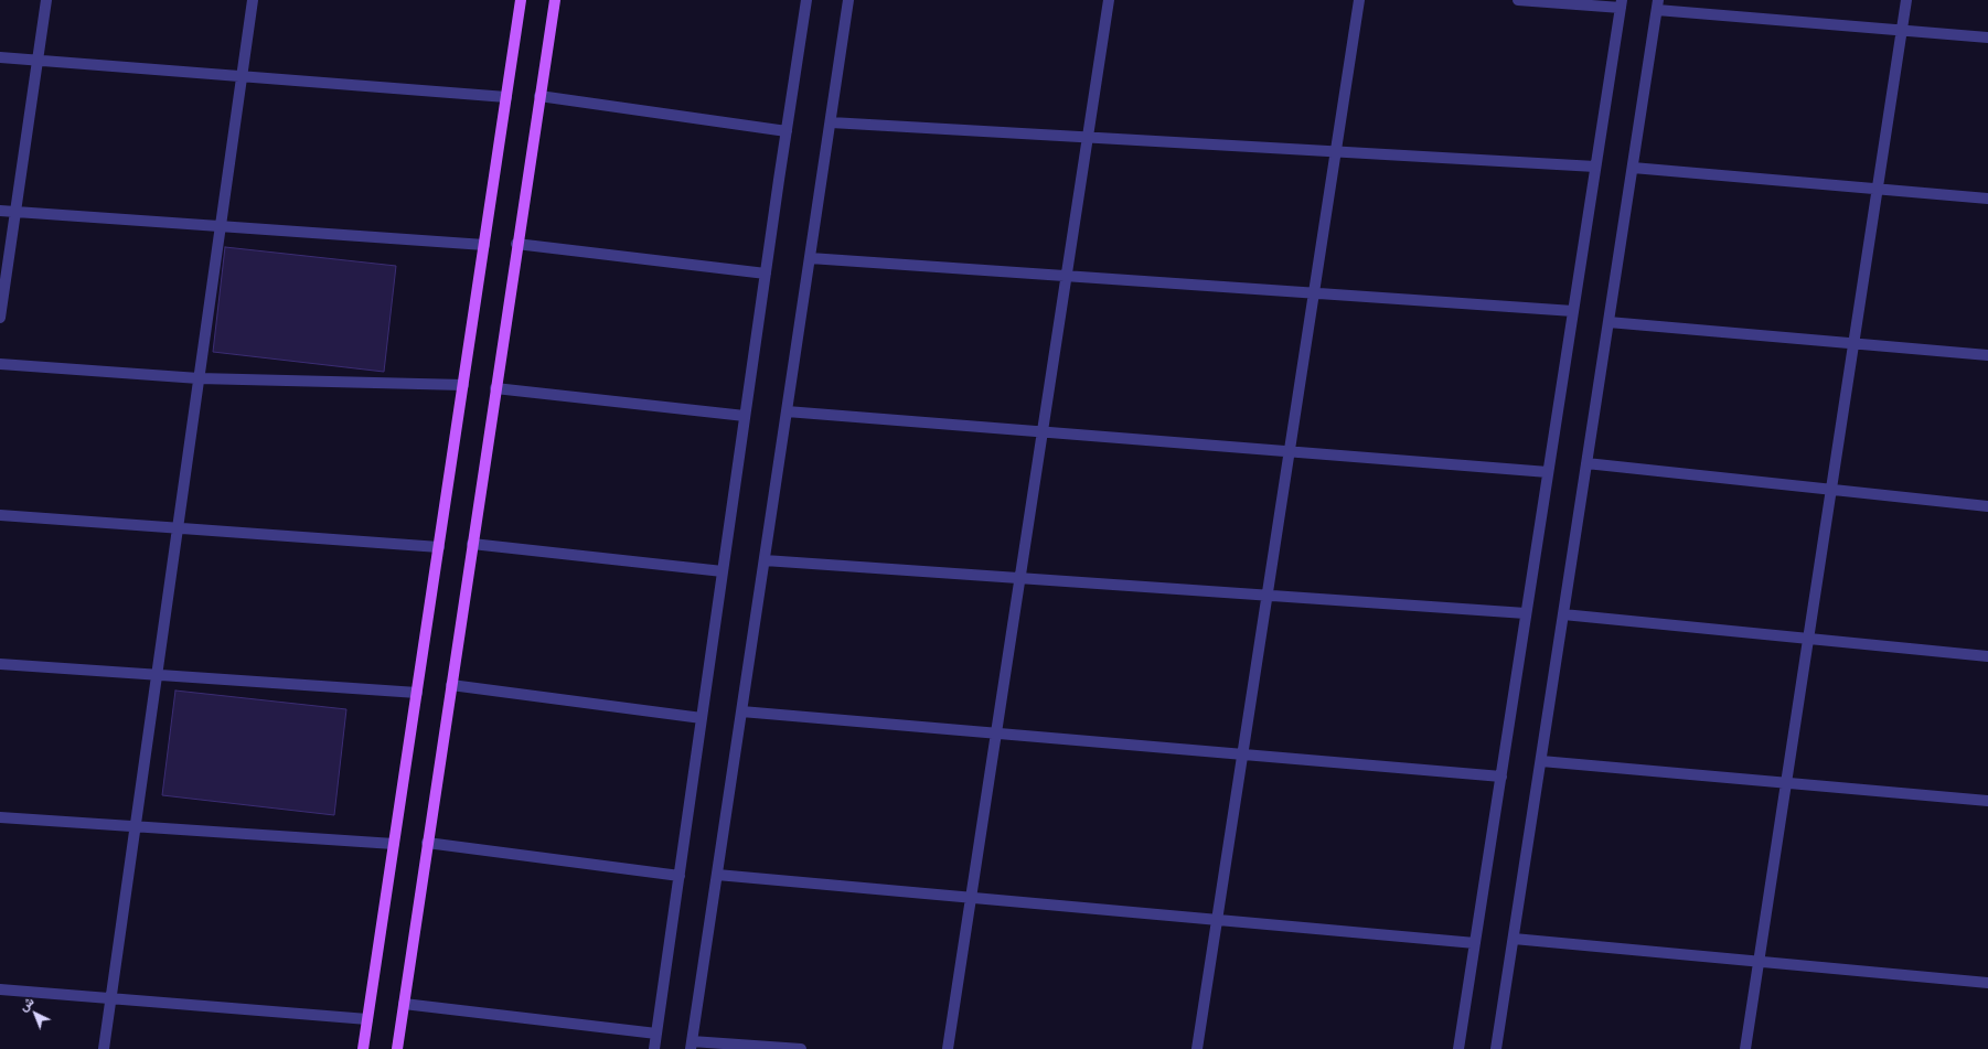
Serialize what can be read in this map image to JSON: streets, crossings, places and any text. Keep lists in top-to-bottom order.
{
  "north": "top left"
}
